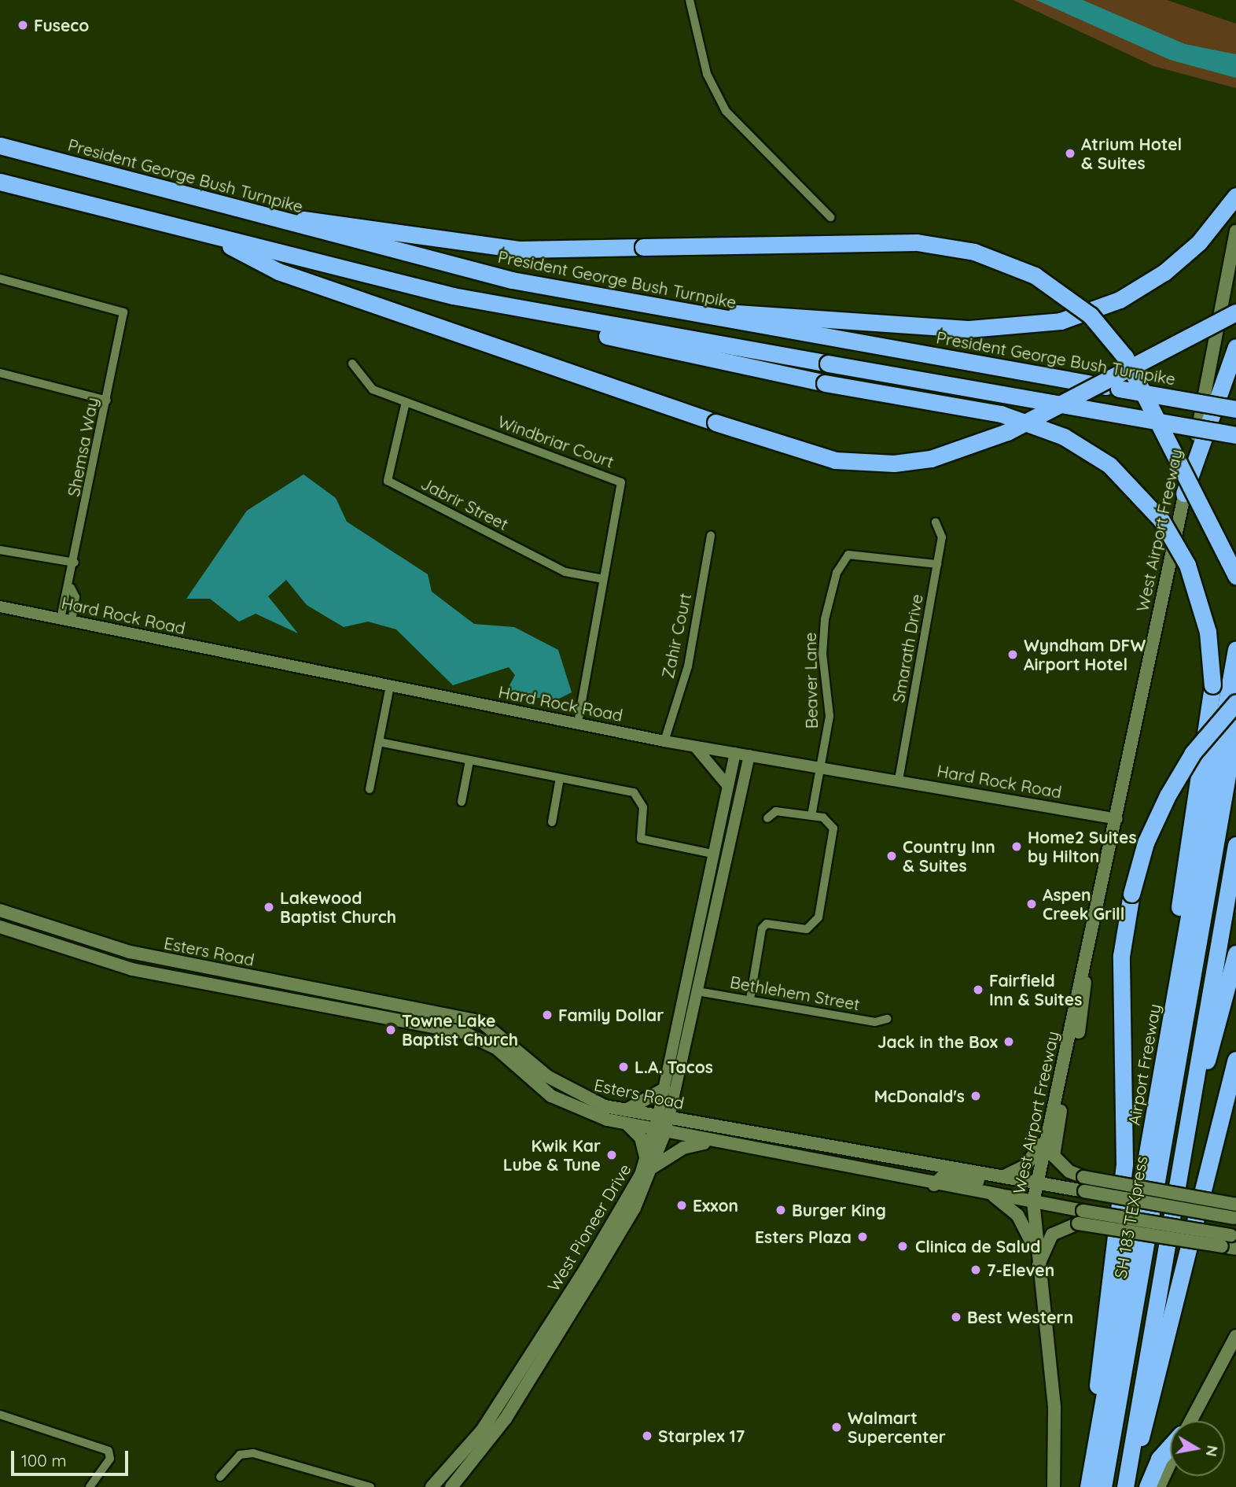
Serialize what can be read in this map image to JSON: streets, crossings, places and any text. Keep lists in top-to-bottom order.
{
  "streets": {
    "highway": ["President George Bush Turnpike", "Airport Freeway", "SH 183 TEXpress"],
    "main road": ["West Airport Freeway", "Esters Road", "West Pioneer Drive"],
    "street": [
      "Windbriar Court",
      "Shemsa Way",
      "Jabrir Street",
      "Hard Rock Road",
      "Zahir Court",
      "Smarath Drive",
      "Beaver Lane",
      "Bethlehem Street"
    ]
  },
  "crossings": [
    ["Windbriar Court", "Jabrir Street"],
    ["Windbriar Court", "Hard Rock Road"],
    ["Shemsa Way", "Hard Rock Road"],
    ["West Airport Freeway", "Hard Rock Road"],
    ["West Airport Freeway", "Esters Road"],
    ["Hard Rock Road", "Zahir Court"],
    ["Hard Rock Road", "Smarath Drive"],
    ["Hard Rock Road", "Beaver Lane"],
    ["Hard Rock Road", "West Pioneer Drive"],
    ["Smarath Drive", "Beaver Lane"],
    ["Esters Road", "West Pioneer Drive"],
    ["Bethlehem Street", "West Pioneer Drive"]
  ],
  "places": [
    "Fuseco",
    "Atrium Hotel & Suites",
    "Wyndham DFW Airport Hotel",
    "Home2 Suites by Hilton",
    "Country Inn & Suites",
    "Aspen Creek Grill",
    "Lakewood Baptist Church",
    "Fairfield Inn & Suites",
    "Family Dollar",
    "Towne Lake Baptist Church",
    "Jack in the Box",
    "L.A. Tacos",
    "McDonald's",
    "Kwik Kar Lube & Tune",
    "Exxon",
    "Burger King",
    "Esters Plaza",
    "Clinica de Salud",
    "7-Eleven",
    "Best Western",
    "Walmart Supercenter",
    "Starplex 17"
  ],
  "scale_bar": "100 m",
  "north": "right"
}
